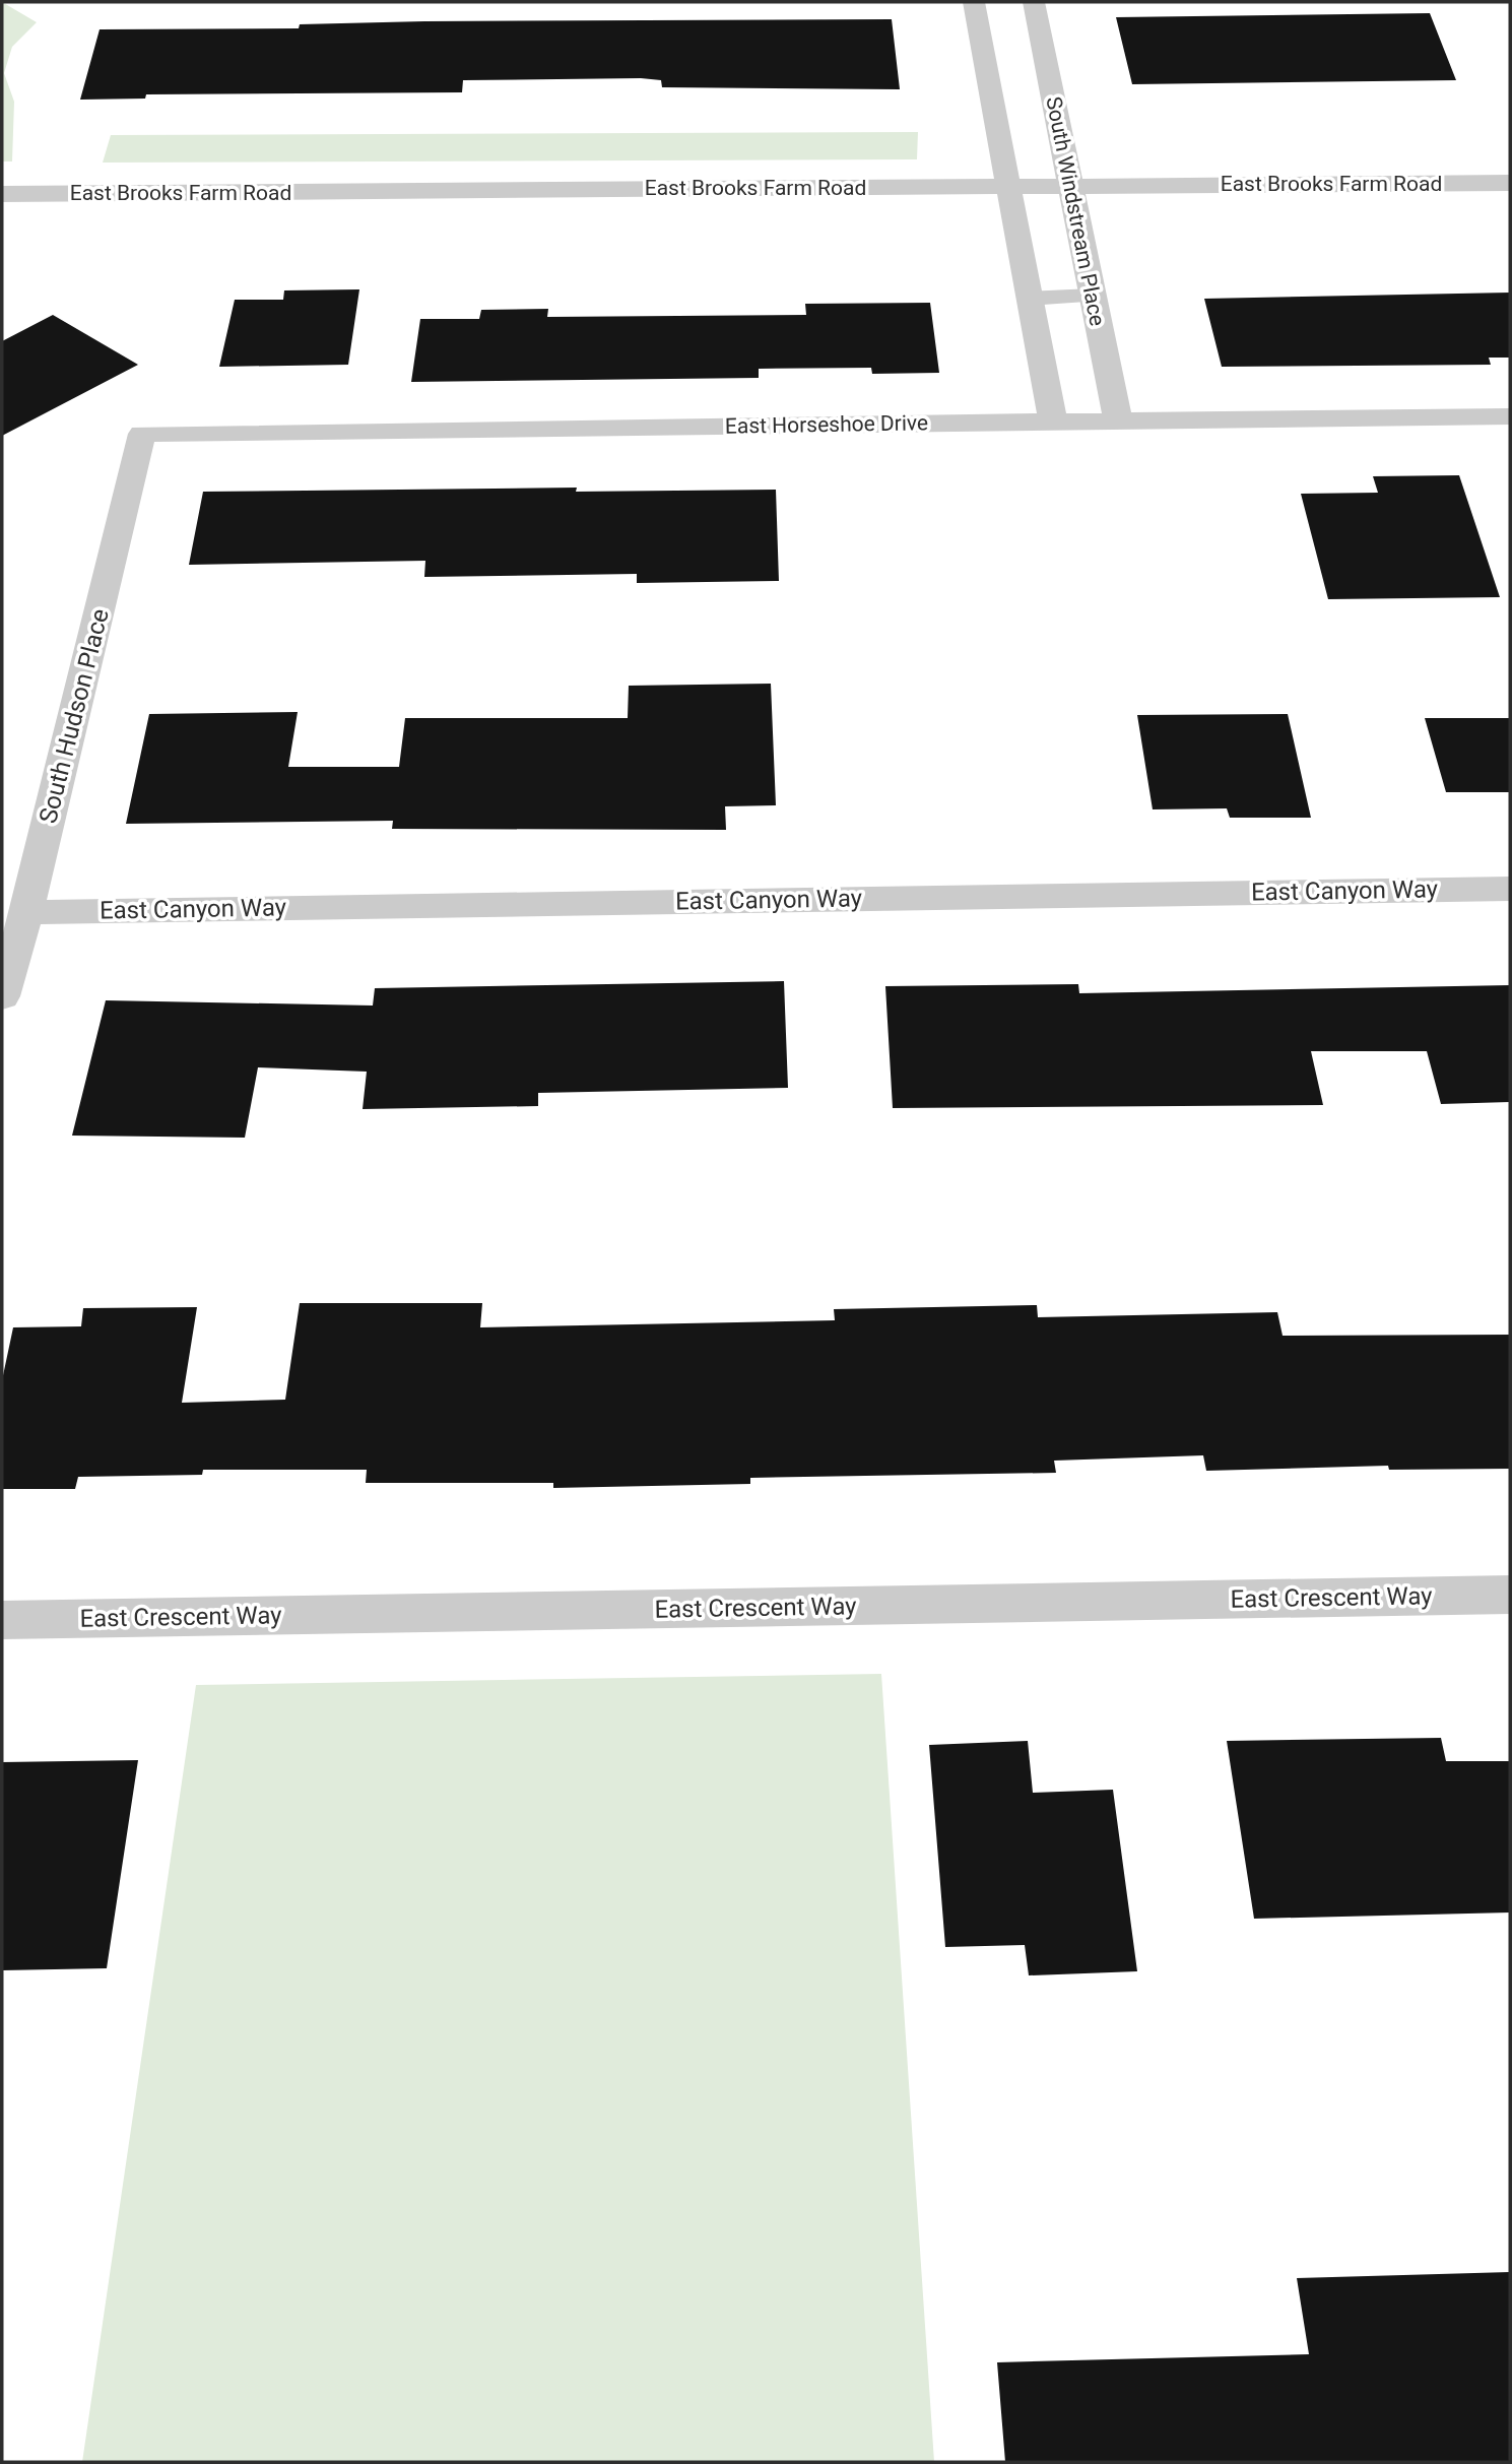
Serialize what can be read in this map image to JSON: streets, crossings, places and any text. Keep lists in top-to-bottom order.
{
  "streets": {
    "street": [
      "East Brooks Farm Road",
      "South Windstream Place",
      "East Horseshoe Drive",
      "South Hudson Place",
      "East Canyon Way",
      "East Crescent Way"
    ]
  },
  "crossings": [
    ["East Brooks Farm Road", "South Windstream Place"],
    ["South Windstream Place", "East Horseshoe Drive"],
    ["East Horseshoe Drive", "South Hudson Place"],
    ["South Hudson Place", "East Canyon Way"]
  ]
}
